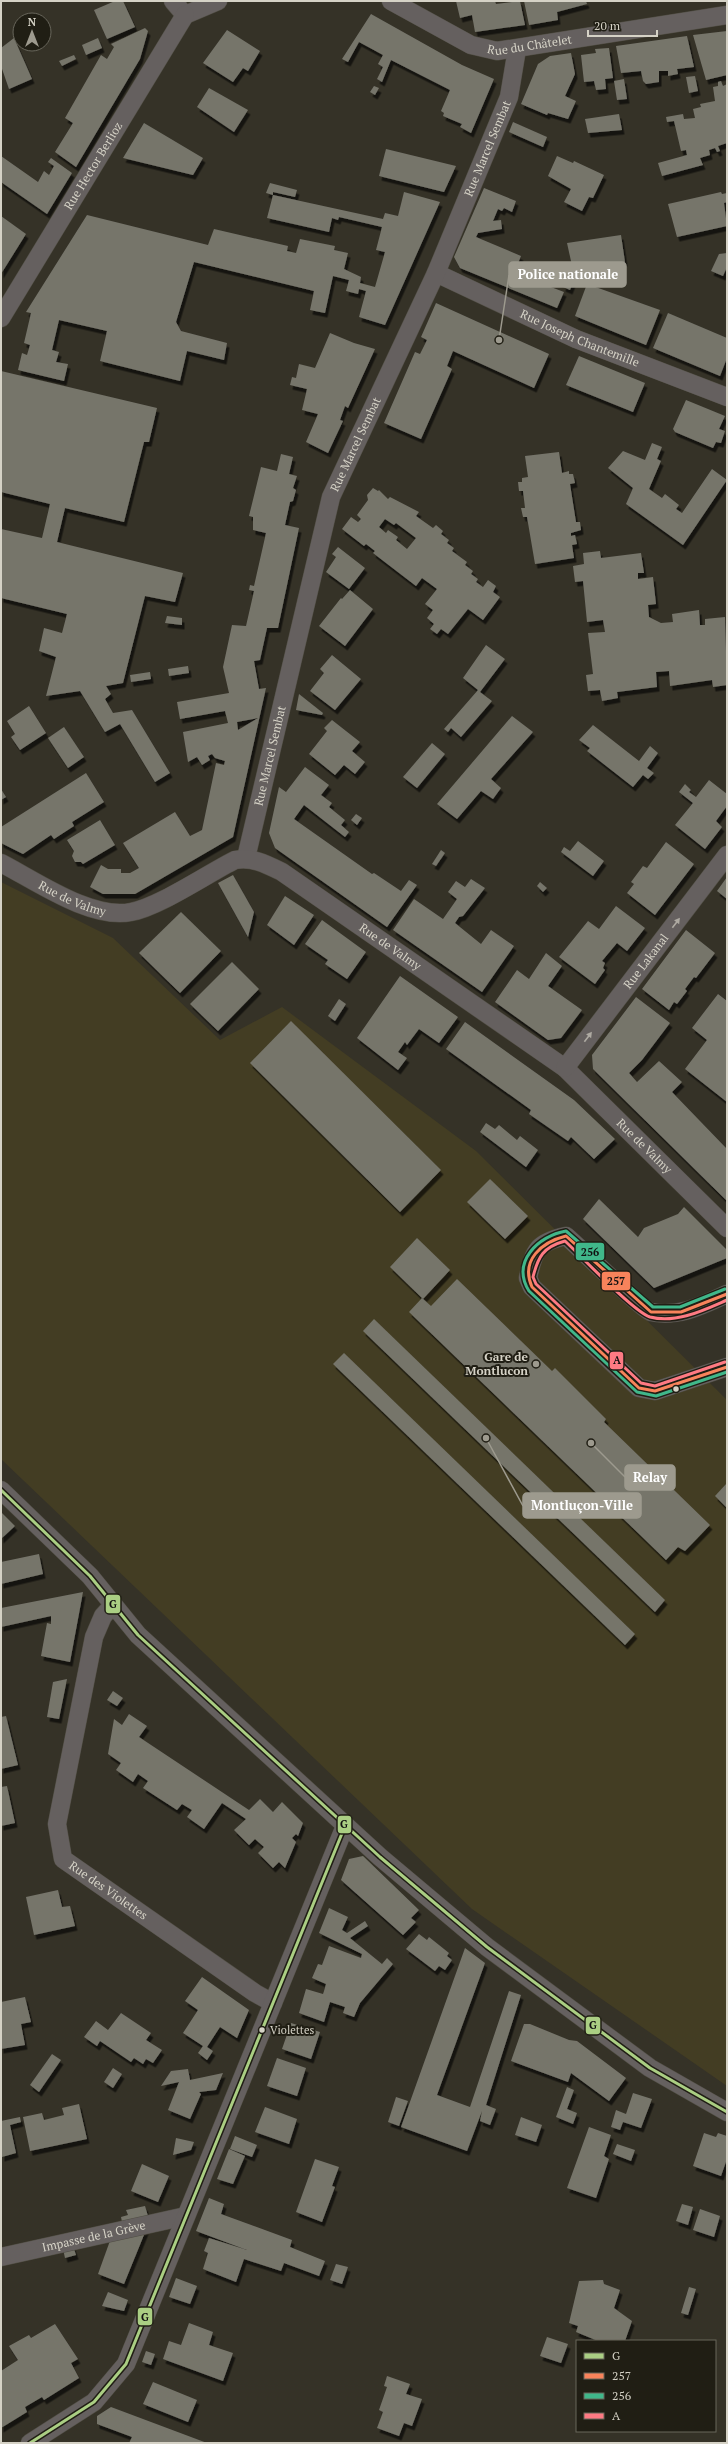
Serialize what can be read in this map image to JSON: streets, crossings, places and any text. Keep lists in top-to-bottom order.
{
  "streets": {
    "street": [
      "Rue du Châtelet",
      "Rue Marcel Sembat",
      "Rue Hector Berlioz",
      "Rue Joseph Chantemille",
      "Rue de Valmy",
      "Rue Lakanal",
      "Rue des Violettes",
      "Impasse de la Grève"
    ]
  },
  "crossings": [
    ["Rue du Châtelet", "Rue Marcel Sembat"],
    ["Rue Marcel Sembat", "Rue Joseph Chantemille"],
    ["Rue Marcel Sembat", "Rue de Valmy"],
    ["Rue de Valmy", "Rue Lakanal"]
  ],
  "one_way": ["Rue Lakanal"],
  "places": [
    "Police nationale",
    "Gare de Montlucon",
    "Montluçon-Ville",
    "Relay",
    "Violettes"
  ],
  "lines": [
    "transit line 256",
    "transit line 257",
    "transit line A",
    "transit line G"
  ],
  "legend": [
    "G",
    "257",
    "256",
    "A"
  ],
  "scale_bar": "20 m",
  "north": "top"
}
